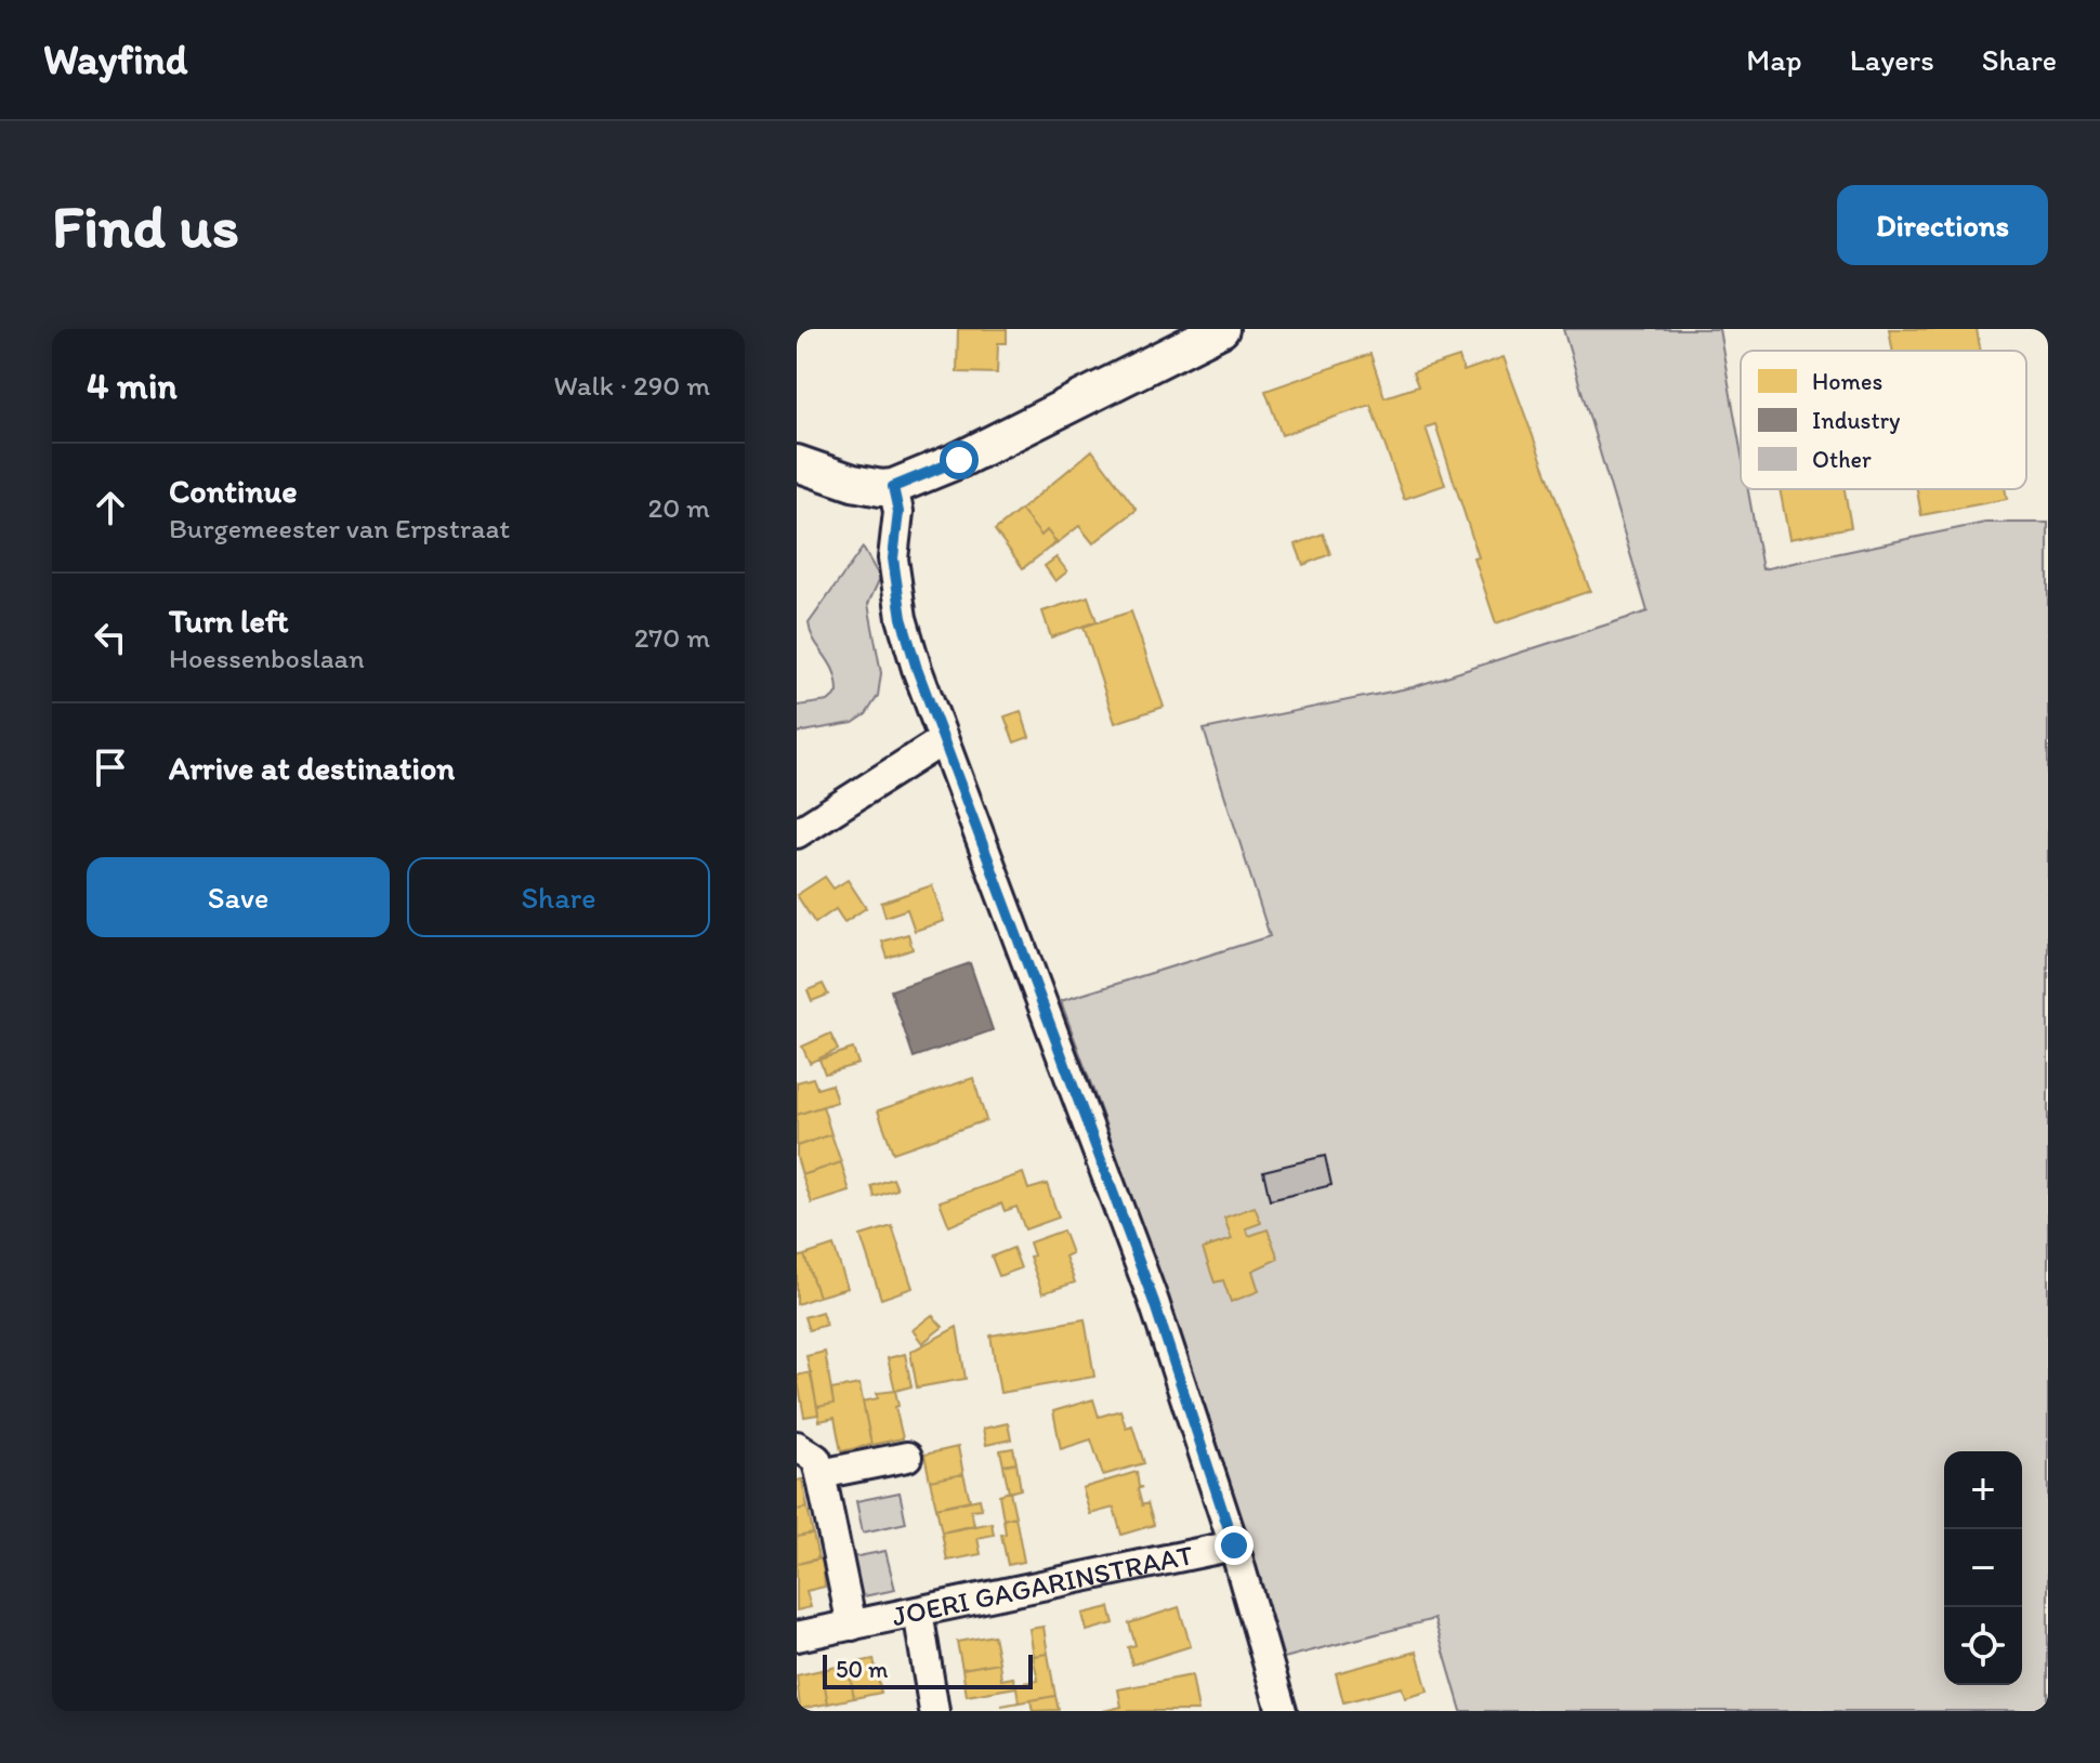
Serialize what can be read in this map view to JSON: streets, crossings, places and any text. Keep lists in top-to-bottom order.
{
  "streets": {
    "street": ["JOERI GAGARINSTRAAT"]
  },
  "legend": ["Homes", "Industry", "Other"],
  "scale_bar": "50 m",
  "page": {
    "header": "Wayfind",
    "nav": ["Map", "Layers", "Share"],
    "buttons": [
      "Directions",
      ["Save", "Share"]
    ],
    "title": "Find us",
    "heading": ["4 min", "Walk · 290 m"],
    "list": [
      ["Continue", "Burgemeester van Erpstraat", "20 m"],
      ["Turn left", "Hoessenboslaan", "270 m"],
      "Arrive at destination"
    ],
    "map_buttons": ["+", "−"],
    "scale": "50 m"
  }
}
